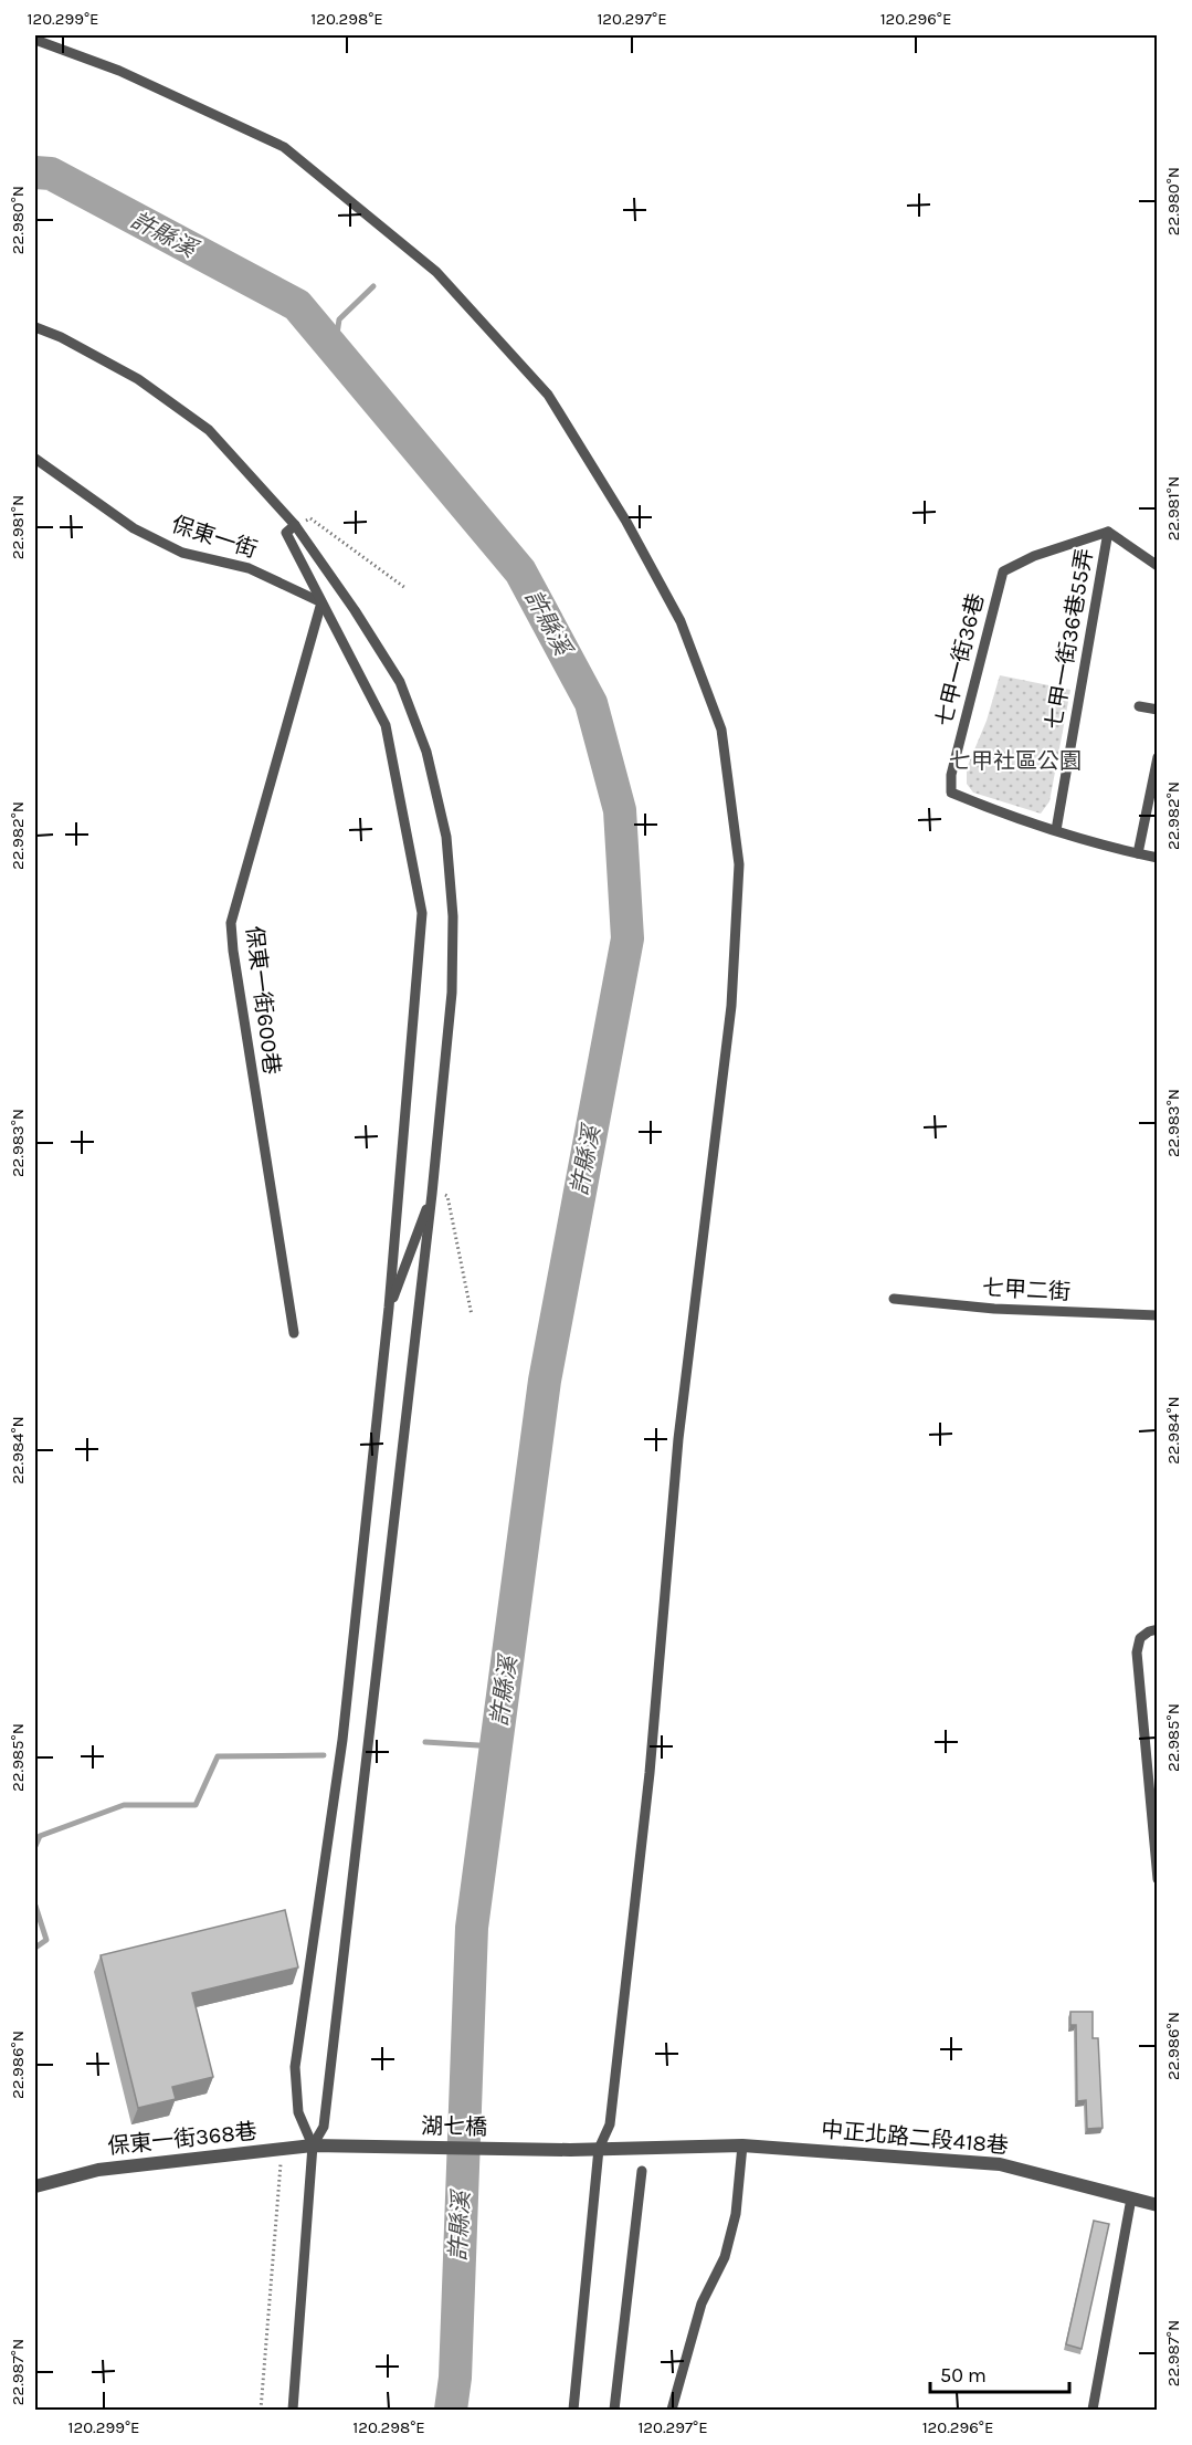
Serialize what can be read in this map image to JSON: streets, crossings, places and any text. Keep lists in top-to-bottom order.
{
  "streets": {
    "street": ["湖七橋", "中正北路二段418巷", "保東一街368巷"],
    "lane": [
      "保東一街",
      "七甲一街36巷55弄",
      "七甲一街36巷",
      "保東一街600巷",
      "七甲二街"
    ]
  },
  "crossings": [
    ["保東一街", "保東一街600巷"],
    ["七甲一街36巷55弄", "七甲一街36巷"],
    ["湖七橋", "保東一街368巷"]
  ],
  "water": ["許縣溪"],
  "parks": ["七甲社區公園"],
  "scale_bar": "50 m",
  "coordinates": [
    "120.299°E",
    "120.298°E",
    "120.297°E",
    "120.296°E",
    "22.980°N",
    "22.981°N",
    "22.982°N",
    "22.983°N",
    "22.984°N",
    "22.985°N",
    "22.986°N",
    "22.987°N"
  ]
}
